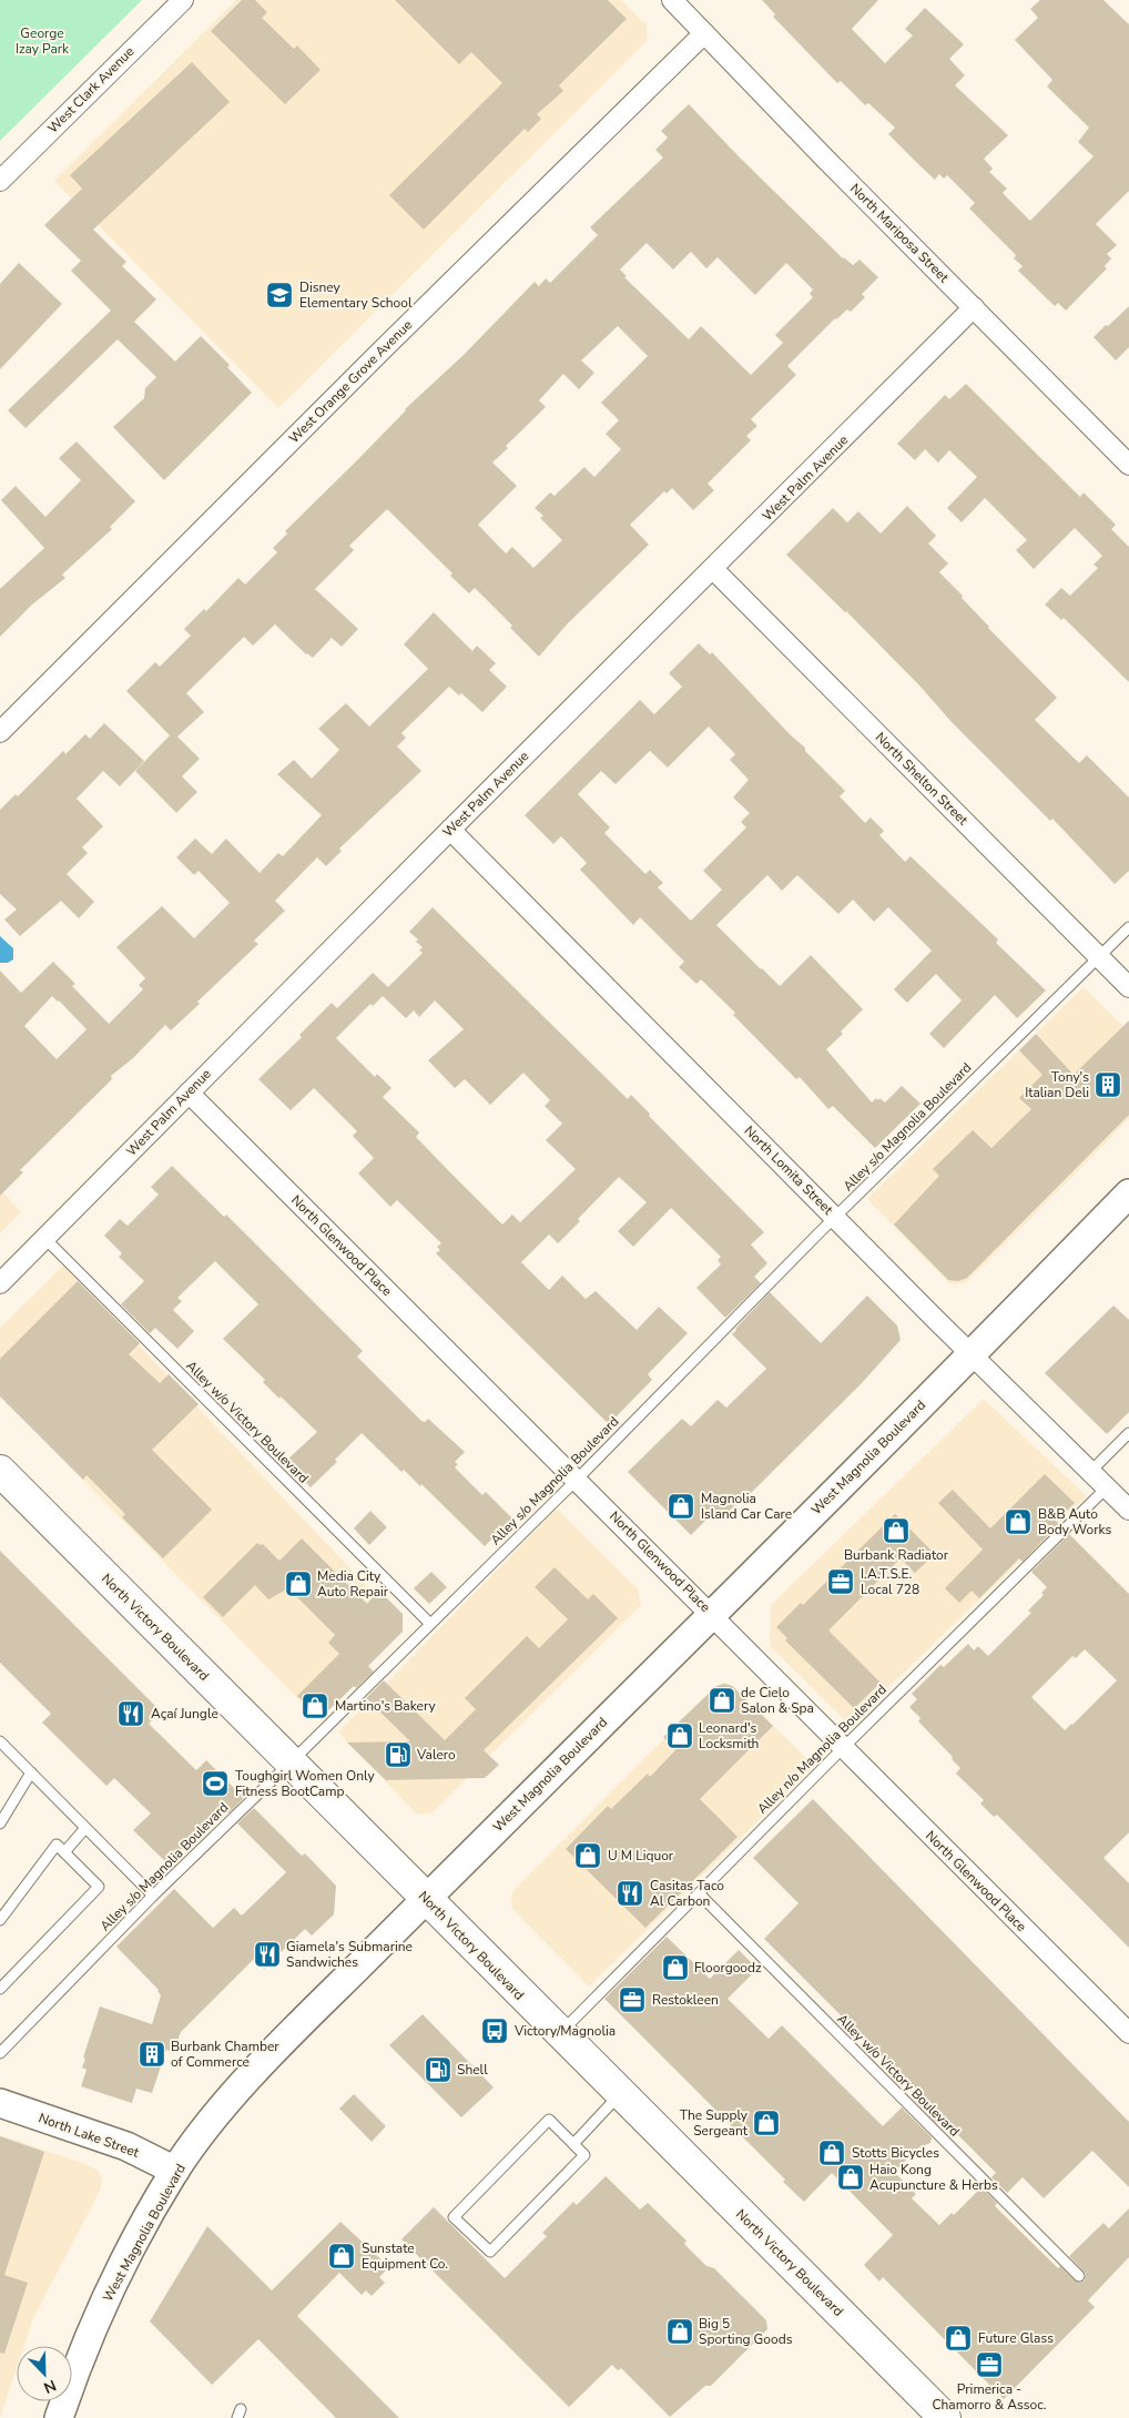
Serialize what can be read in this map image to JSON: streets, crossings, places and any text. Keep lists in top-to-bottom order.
{
  "streets": {
    "main road": ["West Magnolia Boulevard", "North Victory Boulevard", "North Lake Street"],
    "street": [
      "West Clark Avenue",
      "North Mariposa Street",
      "West Orange Grove Avenue",
      "West Palm Avenue",
      "North Shelton Street",
      "North Lomita Street",
      "North Glenwood Place"
    ],
    "lane": ["Alley s/o Magnolia Boulevard", "Alley w/o Victory Boulevard", "Alley n/o Magnolia Boulevard"]
  },
  "crossings": [
    ["North Mariposa Street", "West Orange Grove Avenue"],
    ["North Mariposa Street", "West Palm Avenue"],
    ["West Palm Avenue", "North Shelton Street"],
    ["West Palm Avenue", "North Lomita Street"],
    ["West Palm Avenue", "North Glenwood Place"],
    ["West Palm Avenue", "Alley w/o Victory Boulevard"],
    ["North Shelton Street", "Alley s/o Magnolia Boulevard"],
    ["Alley s/o Magnolia Boulevard", "North Lomita Street"],
    ["Alley s/o Magnolia Boulevard", "North Glenwood Place"],
    ["Alley s/o Magnolia Boulevard", "Alley w/o Victory Boulevard"],
    ["Alley s/o Magnolia Boulevard", "North Victory Boulevard"],
    ["North Lomita Street", "West Magnolia Boulevard"],
    ["North Lomita Street", "Alley n/o Magnolia Boulevard"],
    ["North Glenwood Place", "West Magnolia Boulevard"],
    ["North Glenwood Place", "Alley n/o Magnolia Boulevard"],
    ["Alley w/o Victory Boulevard", "Alley n/o Magnolia Boulevard"],
    ["West Magnolia Boulevard", "North Victory Boulevard"],
    ["West Magnolia Boulevard", "North Lake Street"],
    ["North Victory Boulevard", "Alley n/o Magnolia Boulevard"]
  ],
  "parks": ["George Izay Park"],
  "places": {
    "school or university": ["Disney Elementary School"],
    "building": ["Tony's Italian Deli", "Burbank Chamber of Commerce"],
    "shop": [
      "Magnolia Island Car Care",
      "B&B Auto Body Works",
      "Burbank Radiator",
      "Media City Auto Repair",
      "de Cielo Salon & Spa",
      "Martino's Bakery",
      "Leonard's Locksmith",
      "U M Liquor",
      "Floorgoodz",
      "The Supply Sergeant",
      "Stotts Bicycles",
      "Haio Kong Acupuncture & Herbs",
      "Sunstate Equipment Co.",
      "Big 5 Sporting Goods",
      "Future Glass"
    ],
    "office": ["I.A.T.S.E. Local 728", "Restokleen", "Primerica - Chamorro & Assoc."],
    "restaurant": ["Açaí Jungle", "Casitas Taco Al Carbon", "Giamela's Submarine Sandwiches"],
    "fuel station": ["Valero", "Shell"],
    "sports": ["Toughgirl Women Only Fitness BootCamp"],
    "bus stop": ["Victory/Magnolia"]
  },
  "north": "bottom right"
}
